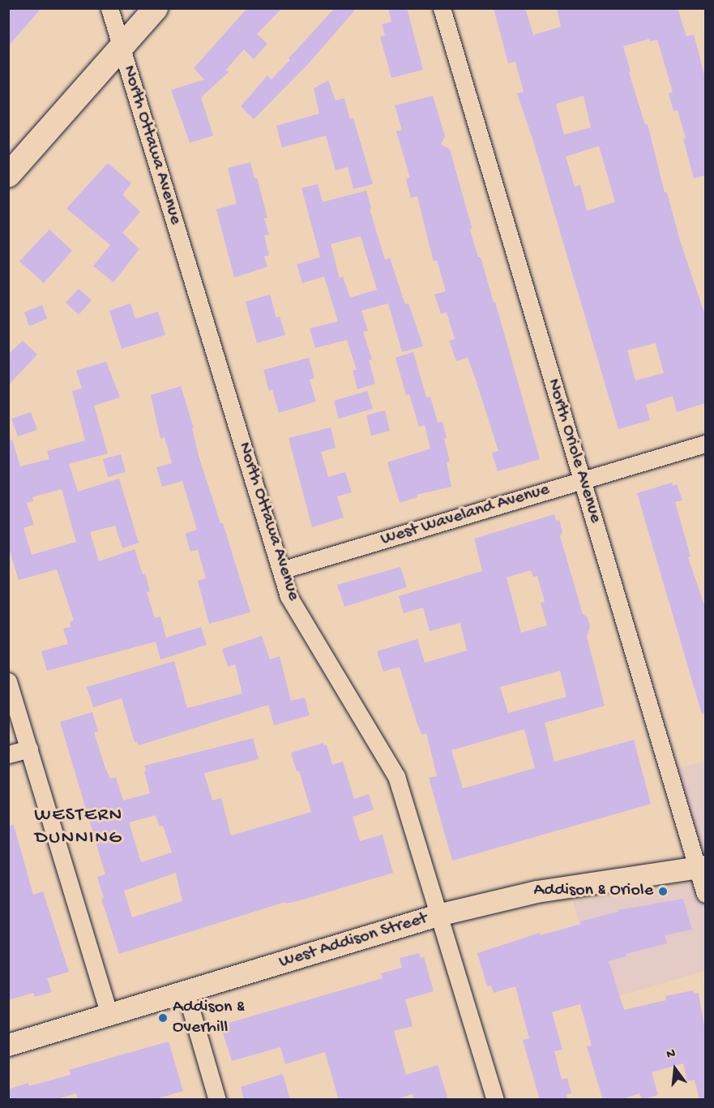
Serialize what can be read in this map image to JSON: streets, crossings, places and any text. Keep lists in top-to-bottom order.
{
  "streets": {
    "street": [
      "North Ottawa Avenue",
      "North Oriole Avenue",
      "West Waveland Avenue",
      "West Addison Street"
    ]
  },
  "crossings": [
    ["North Ottawa Avenue", "West Waveland Avenue"],
    ["North Ottawa Avenue", "West Addison Street"],
    ["North Oriole Avenue", "West Waveland Avenue"],
    ["North Oriole Avenue", "West Addison Street"]
  ],
  "districts": ["WESTERN DUNNING"],
  "places": ["Addison & Oriole", "Addison & Overhill"],
  "north": "top"
}
